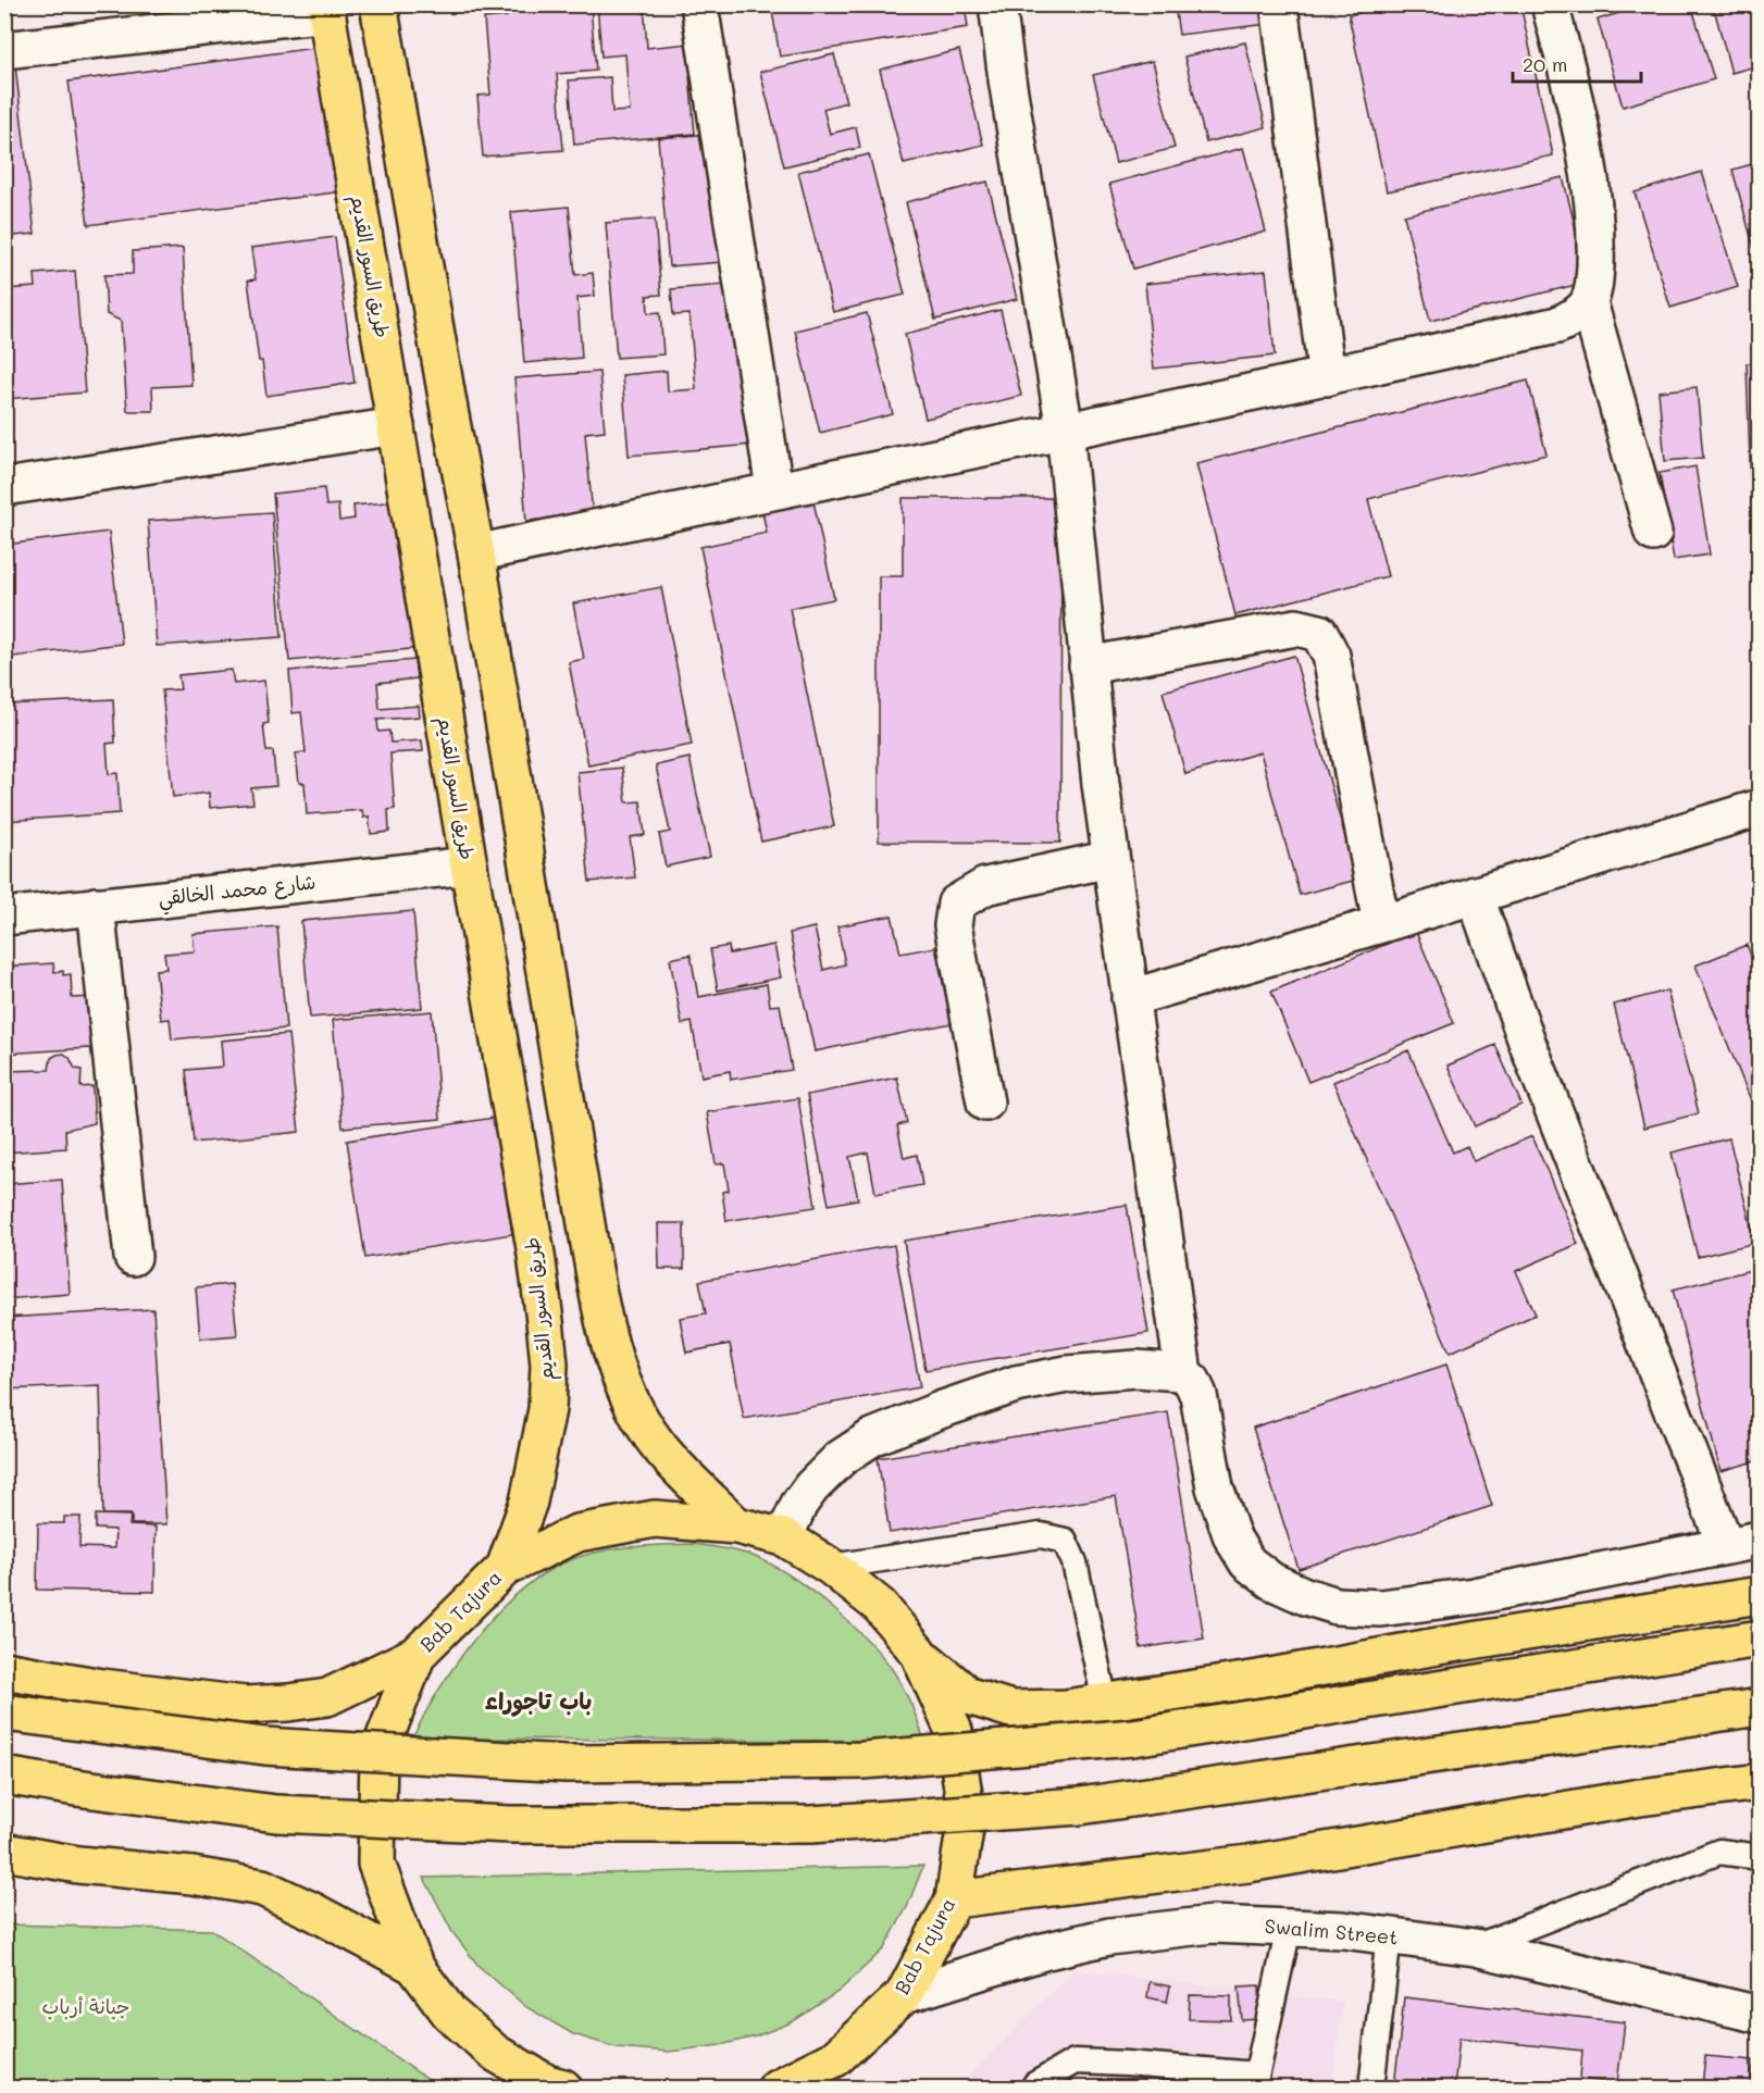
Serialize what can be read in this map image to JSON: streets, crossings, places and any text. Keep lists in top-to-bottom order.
{
  "streets": {
    "main road": ["طريق السور القديم", "Bab Tajura"],
    "street": ["شارع محمد الخالقي", "Swalim Street"]
  },
  "crossings": [
    ["طريق السور القديم", "شارع محمد الخالقي"],
    ["طريق السور القديم", "Bab Tajura"],
    ["Bab Tajura", "Swalim Street"]
  ],
  "districts": ["باب تاجوراء"],
  "parks": ["جبانة أرباب"],
  "scale_bar": "20 m"
}
